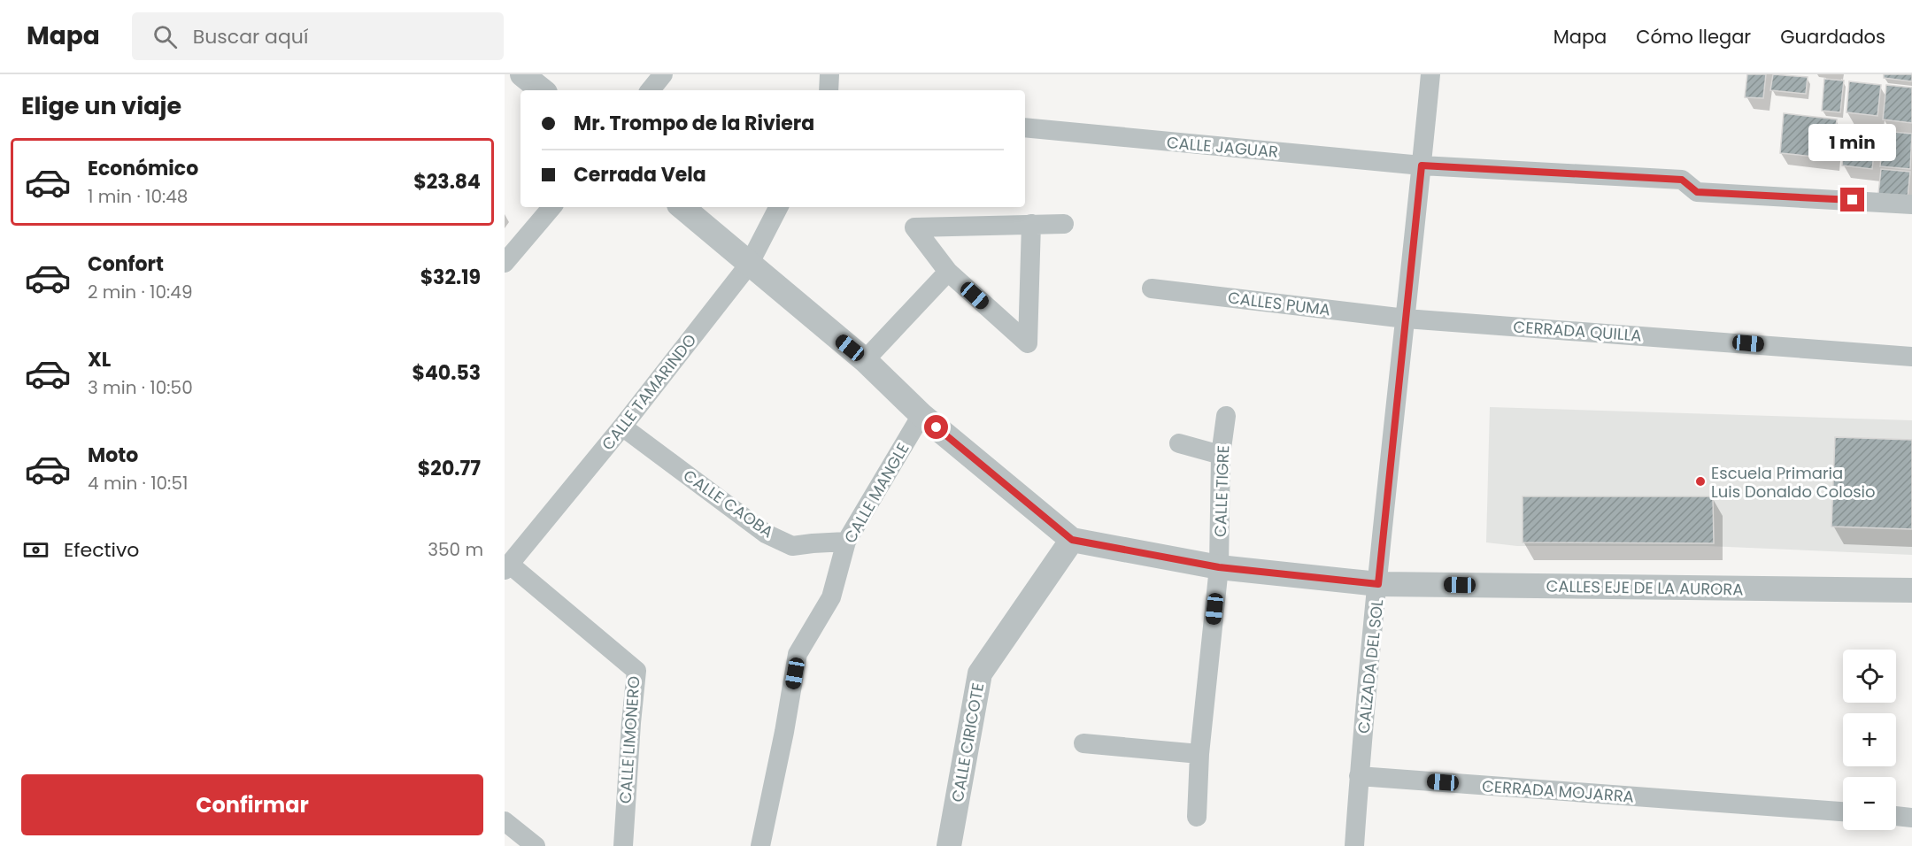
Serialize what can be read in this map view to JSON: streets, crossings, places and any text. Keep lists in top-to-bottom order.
{
  "streets": {
    "street": [
      "CALLE JAGUAR",
      "CALLES PUMA",
      "CERRADA QUILLA",
      "CALLE TAMARINDO",
      "CALLE TIGRE",
      "CALLE MANGLE",
      "CALLE CAOBA",
      "CALLES EJE DE LA AURORA",
      "CALZADA DEL SOL",
      "CALLE LIMONERO",
      "CALLE CIRICOTE",
      "CERRADA MOJARRA"
    ]
  },
  "crossings": [
    ["CALLE JAGUAR", "CALZADA DEL SOL"],
    ["CALLES PUMA", "CERRADA QUILLA"],
    ["CALLES PUMA", "CALZADA DEL SOL"],
    ["CERRADA QUILLA", "CALZADA DEL SOL"],
    ["CALLE TAMARINDO", "CALLE CAOBA"],
    ["CALLE TAMARINDO", "CALLE LIMONERO"],
    ["CALLE TIGRE", "CALLES EJE DE LA AURORA"],
    ["CALLE MANGLE", "CALLE CAOBA"],
    ["CALLES EJE DE LA AURORA", "CALZADA DEL SOL"],
    ["CALLES EJE DE LA AURORA", "CALLE CIRICOTE"],
    ["CALZADA DEL SOL", "CERRADA MOJARRA"]
  ],
  "places": ["Escuela Primaria Luis Donaldo Colosio"],
  "page": {
    "header": "Mapa",
    "search": "Buscar aquí",
    "nav": ["Mapa", "Cómo llegar", "Guardados"],
    "heading": "Elige un viaje",
    "banner": ["Mr. Trompo de la Riviera", "Cerrada Vela"],
    "bubble": "1 min",
    "list": [
      {
        "name": "Económico",
        "note": "1 min · 10:48",
        "value": "$23.84"
      },
      {
        "name": "Confort",
        "note": "2 min · 10:49",
        "value": "$32.19"
      },
      {
        "name": "XL",
        "note": "3 min · 10:50",
        "value": "$40.53"
      },
      {
        "name": "Moto",
        "note": "4 min · 10:51",
        "value": "$20.77"
      }
    ],
    "pay": ["Efectivo", "350 m"],
    "map_buttons": ["+", "−"],
    "buttons": "Confirmar"
  }
}
